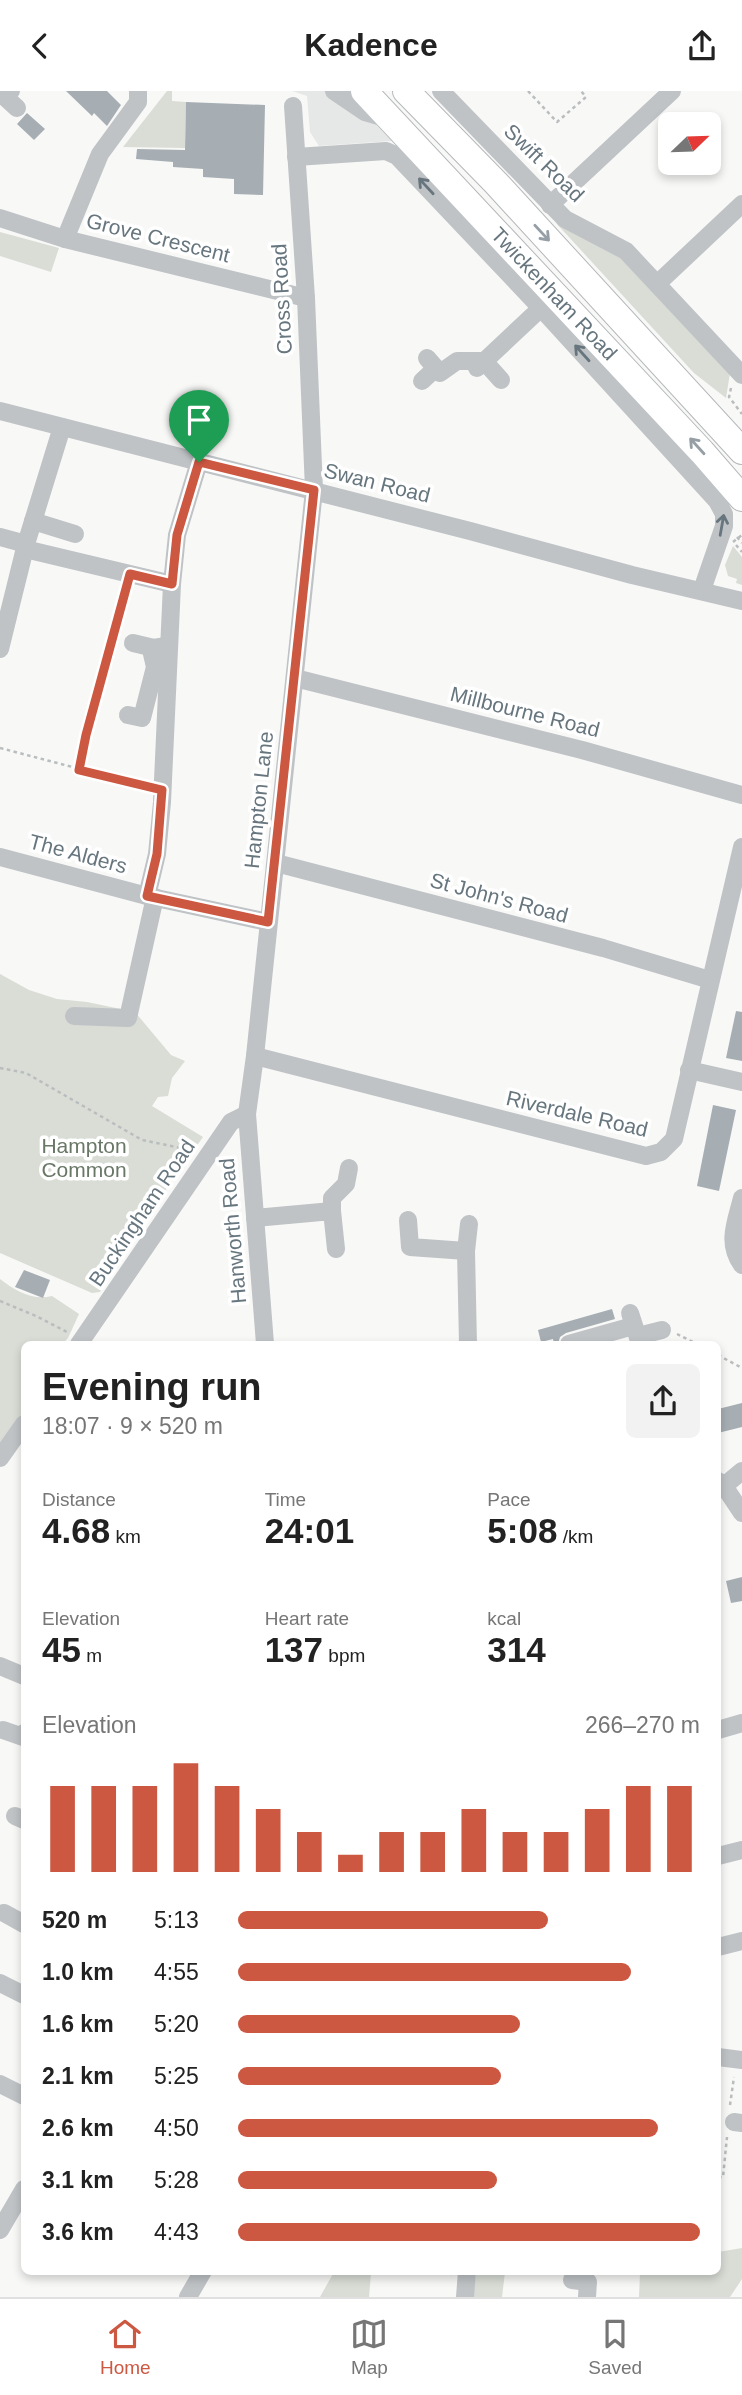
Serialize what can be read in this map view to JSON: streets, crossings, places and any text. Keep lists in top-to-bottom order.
{
  "streets": {
    "highway": ["Twickenham Road"],
    "street": [
      "Swift Road",
      "Grove Crescent",
      "Cross Road",
      "Swan Road",
      "Millbourne Road",
      "Hampton Lane",
      "The Alders",
      "St John's Road",
      "Riverdale Road",
      "Buckingham Road",
      "Hanworth Road"
    ]
  },
  "crossings": [
    ["Grove Crescent", "Cross Road"],
    ["Cross Road", "Swan Road"],
    ["Cross Road", "Hampton Lane"],
    ["Swan Road", "Hampton Lane"],
    ["Millbourne Road", "Hampton Lane"],
    ["Hampton Lane", "The Alders"],
    ["Hampton Lane", "St John's Road"],
    ["Hampton Lane", "Riverdale Road"],
    ["Hampton Lane", "Buckingham Road"],
    ["Hampton Lane", "Hanworth Road"],
    ["St John's Road", "Riverdale Road"],
    ["Buckingham Road", "Hanworth Road"]
  ],
  "parks": ["Hampton Common"],
  "north": "top right",
  "page": {
    "header": "Kadence",
    "heading": ["Evening run", "18:07 · 9 × 520 m"],
    "stats": [
      ["Distance", "4.68 km"],
      ["Time", "24:01"],
      ["Pace", "5:08 /km"],
      ["Elevation", "45 m"],
      ["Heart rate", "137 bpm"],
      ["kcal", "314"]
    ],
    "chart": ["Elevation", "266–270 m"],
    "list": [
      {
        "name": "520 m",
        "note": "5:13"
      },
      {
        "name": "1.0 km",
        "note": "4:55"
      },
      {
        "name": "1.6 km",
        "note": "5:20"
      },
      {
        "name": "2.1 km",
        "note": "5:25"
      },
      {
        "name": "2.6 km",
        "note": "4:50"
      },
      {
        "name": "3.1 km",
        "note": "5:28"
      },
      {
        "name": "3.6 km",
        "note": "4:43"
      }
    ],
    "tabs": ["Home", "Map", "Saved"]
  }
}
